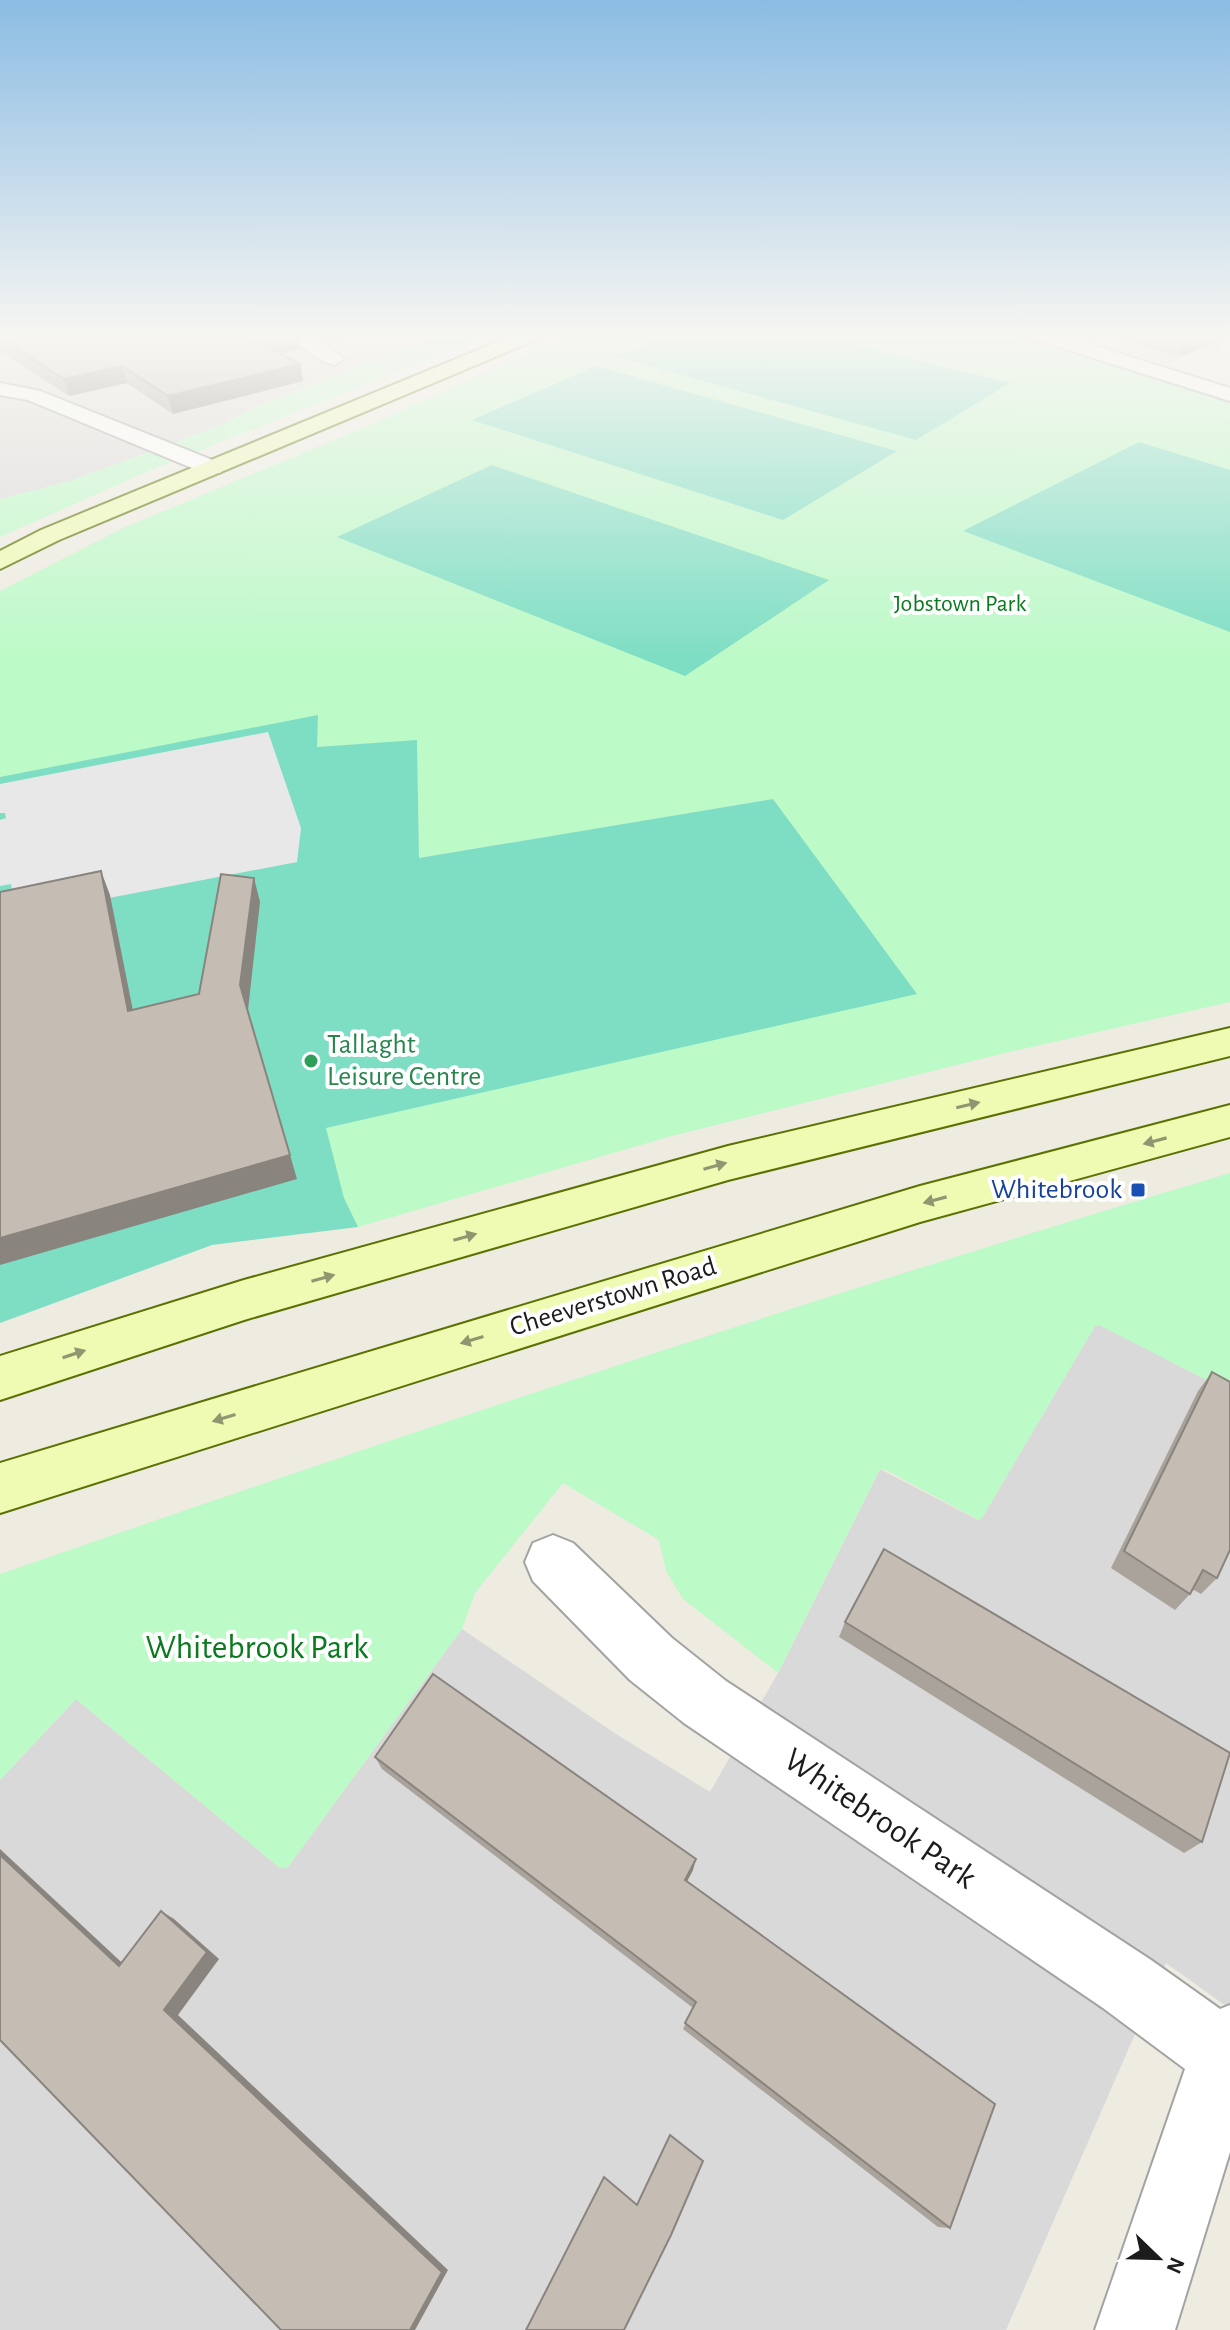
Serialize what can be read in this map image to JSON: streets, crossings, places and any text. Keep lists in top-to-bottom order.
{
  "streets": {
    "main road": ["Cheeverstown Road"],
    "street": ["Whitebrook Park"]
  },
  "parks": ["Jobstown Park", "Whitebrook Park"],
  "places": {
    "other": ["Tallaght Leisure Centre"],
    "transit": ["Whitebrook"]
  },
  "north": "bottom right"
}
